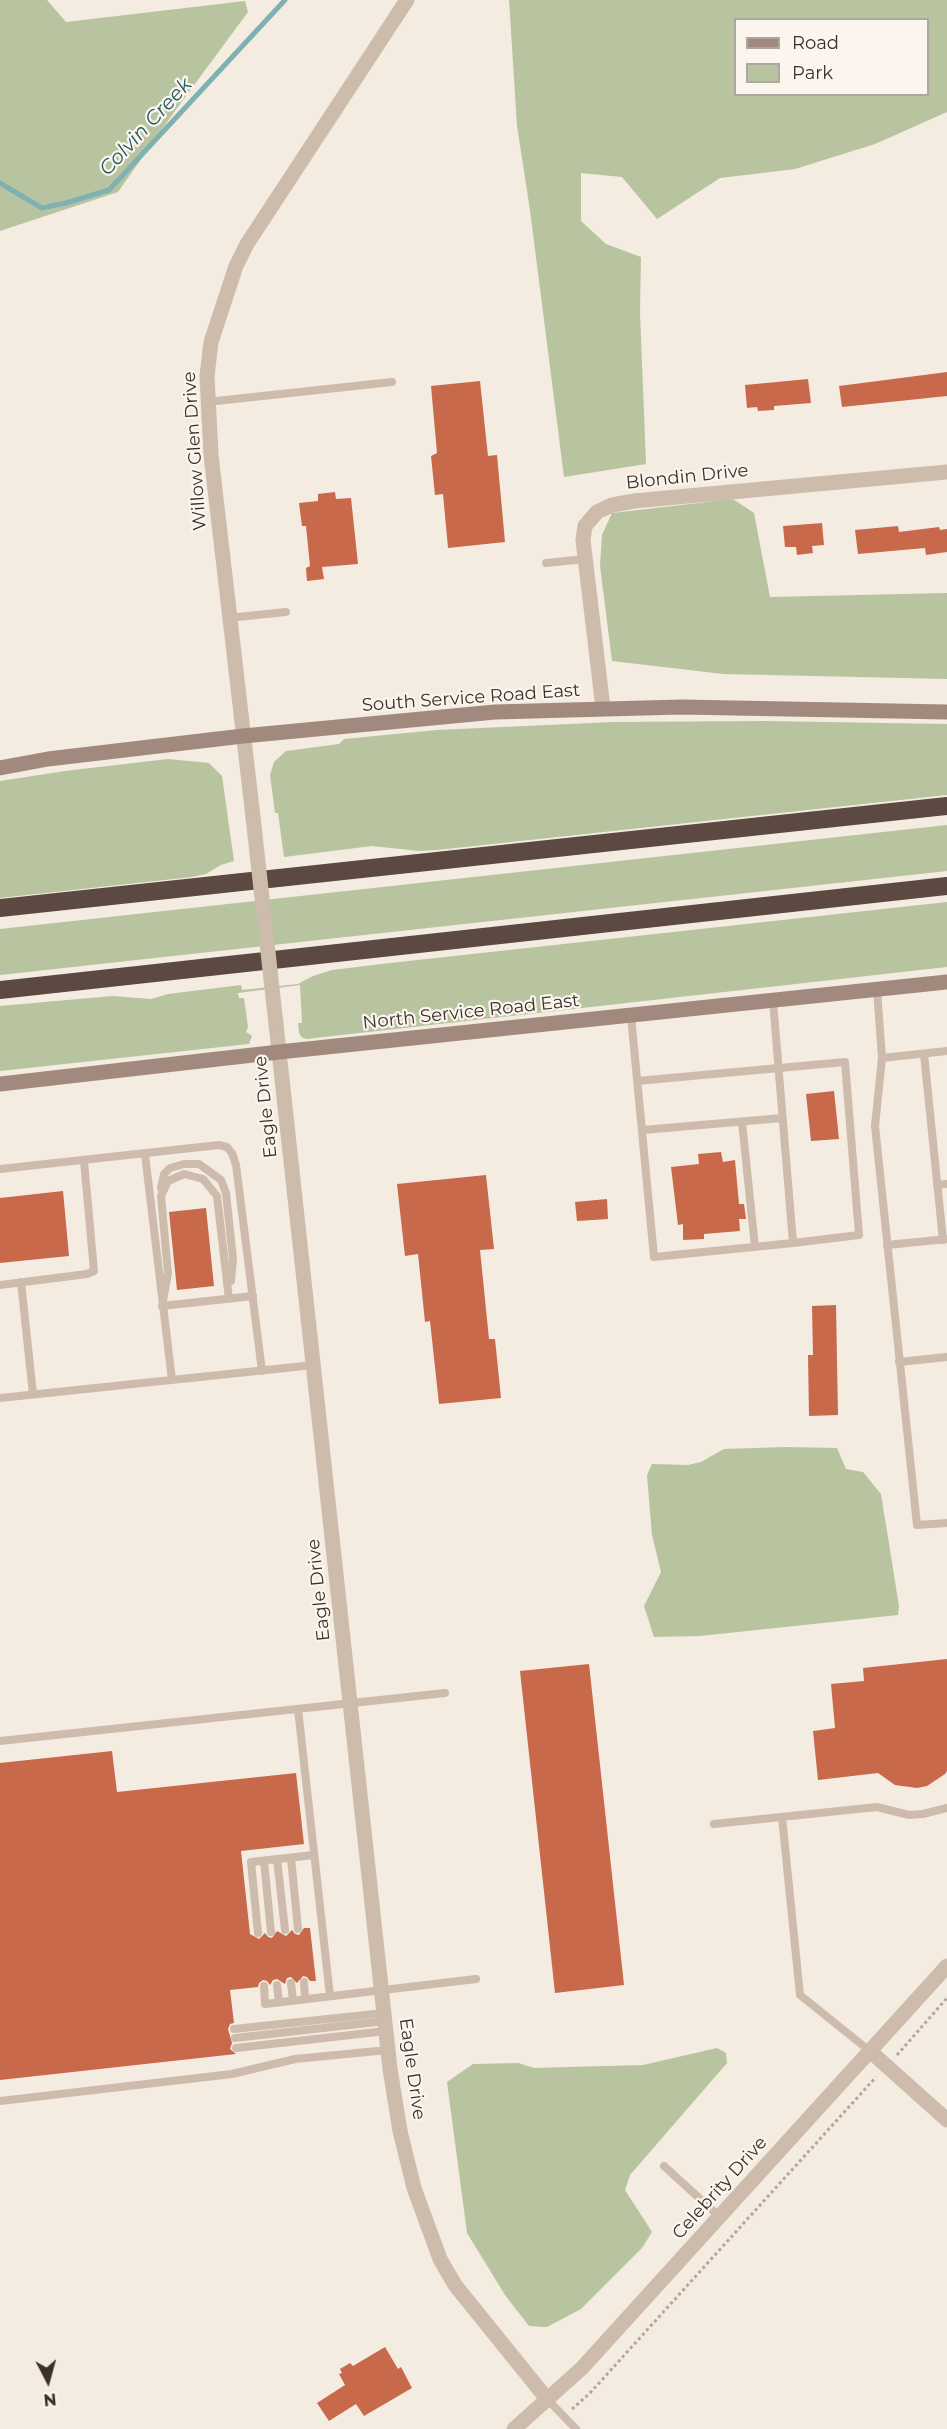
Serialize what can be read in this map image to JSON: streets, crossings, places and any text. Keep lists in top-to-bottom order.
{
  "streets": {
    "main road": ["South Service Road East", "North Service Road East"],
    "street": [
      "Willow Glen Drive",
      "Blondin Drive",
      "Eagle Drive",
      "Celebrity Drive"
    ]
  },
  "crossings": [
    ["Willow Glen Drive", "South Service Road East"],
    ["Willow Glen Drive", "Eagle Drive"],
    ["Blondin Drive", "South Service Road East"],
    ["South Service Road East", "Eagle Drive"],
    ["North Service Road East", "Eagle Drive"],
    ["Eagle Drive", "Celebrity Drive"]
  ],
  "water": ["Colvin Creek"],
  "legend": ["Road", "Park"],
  "north": "bottom"
}
